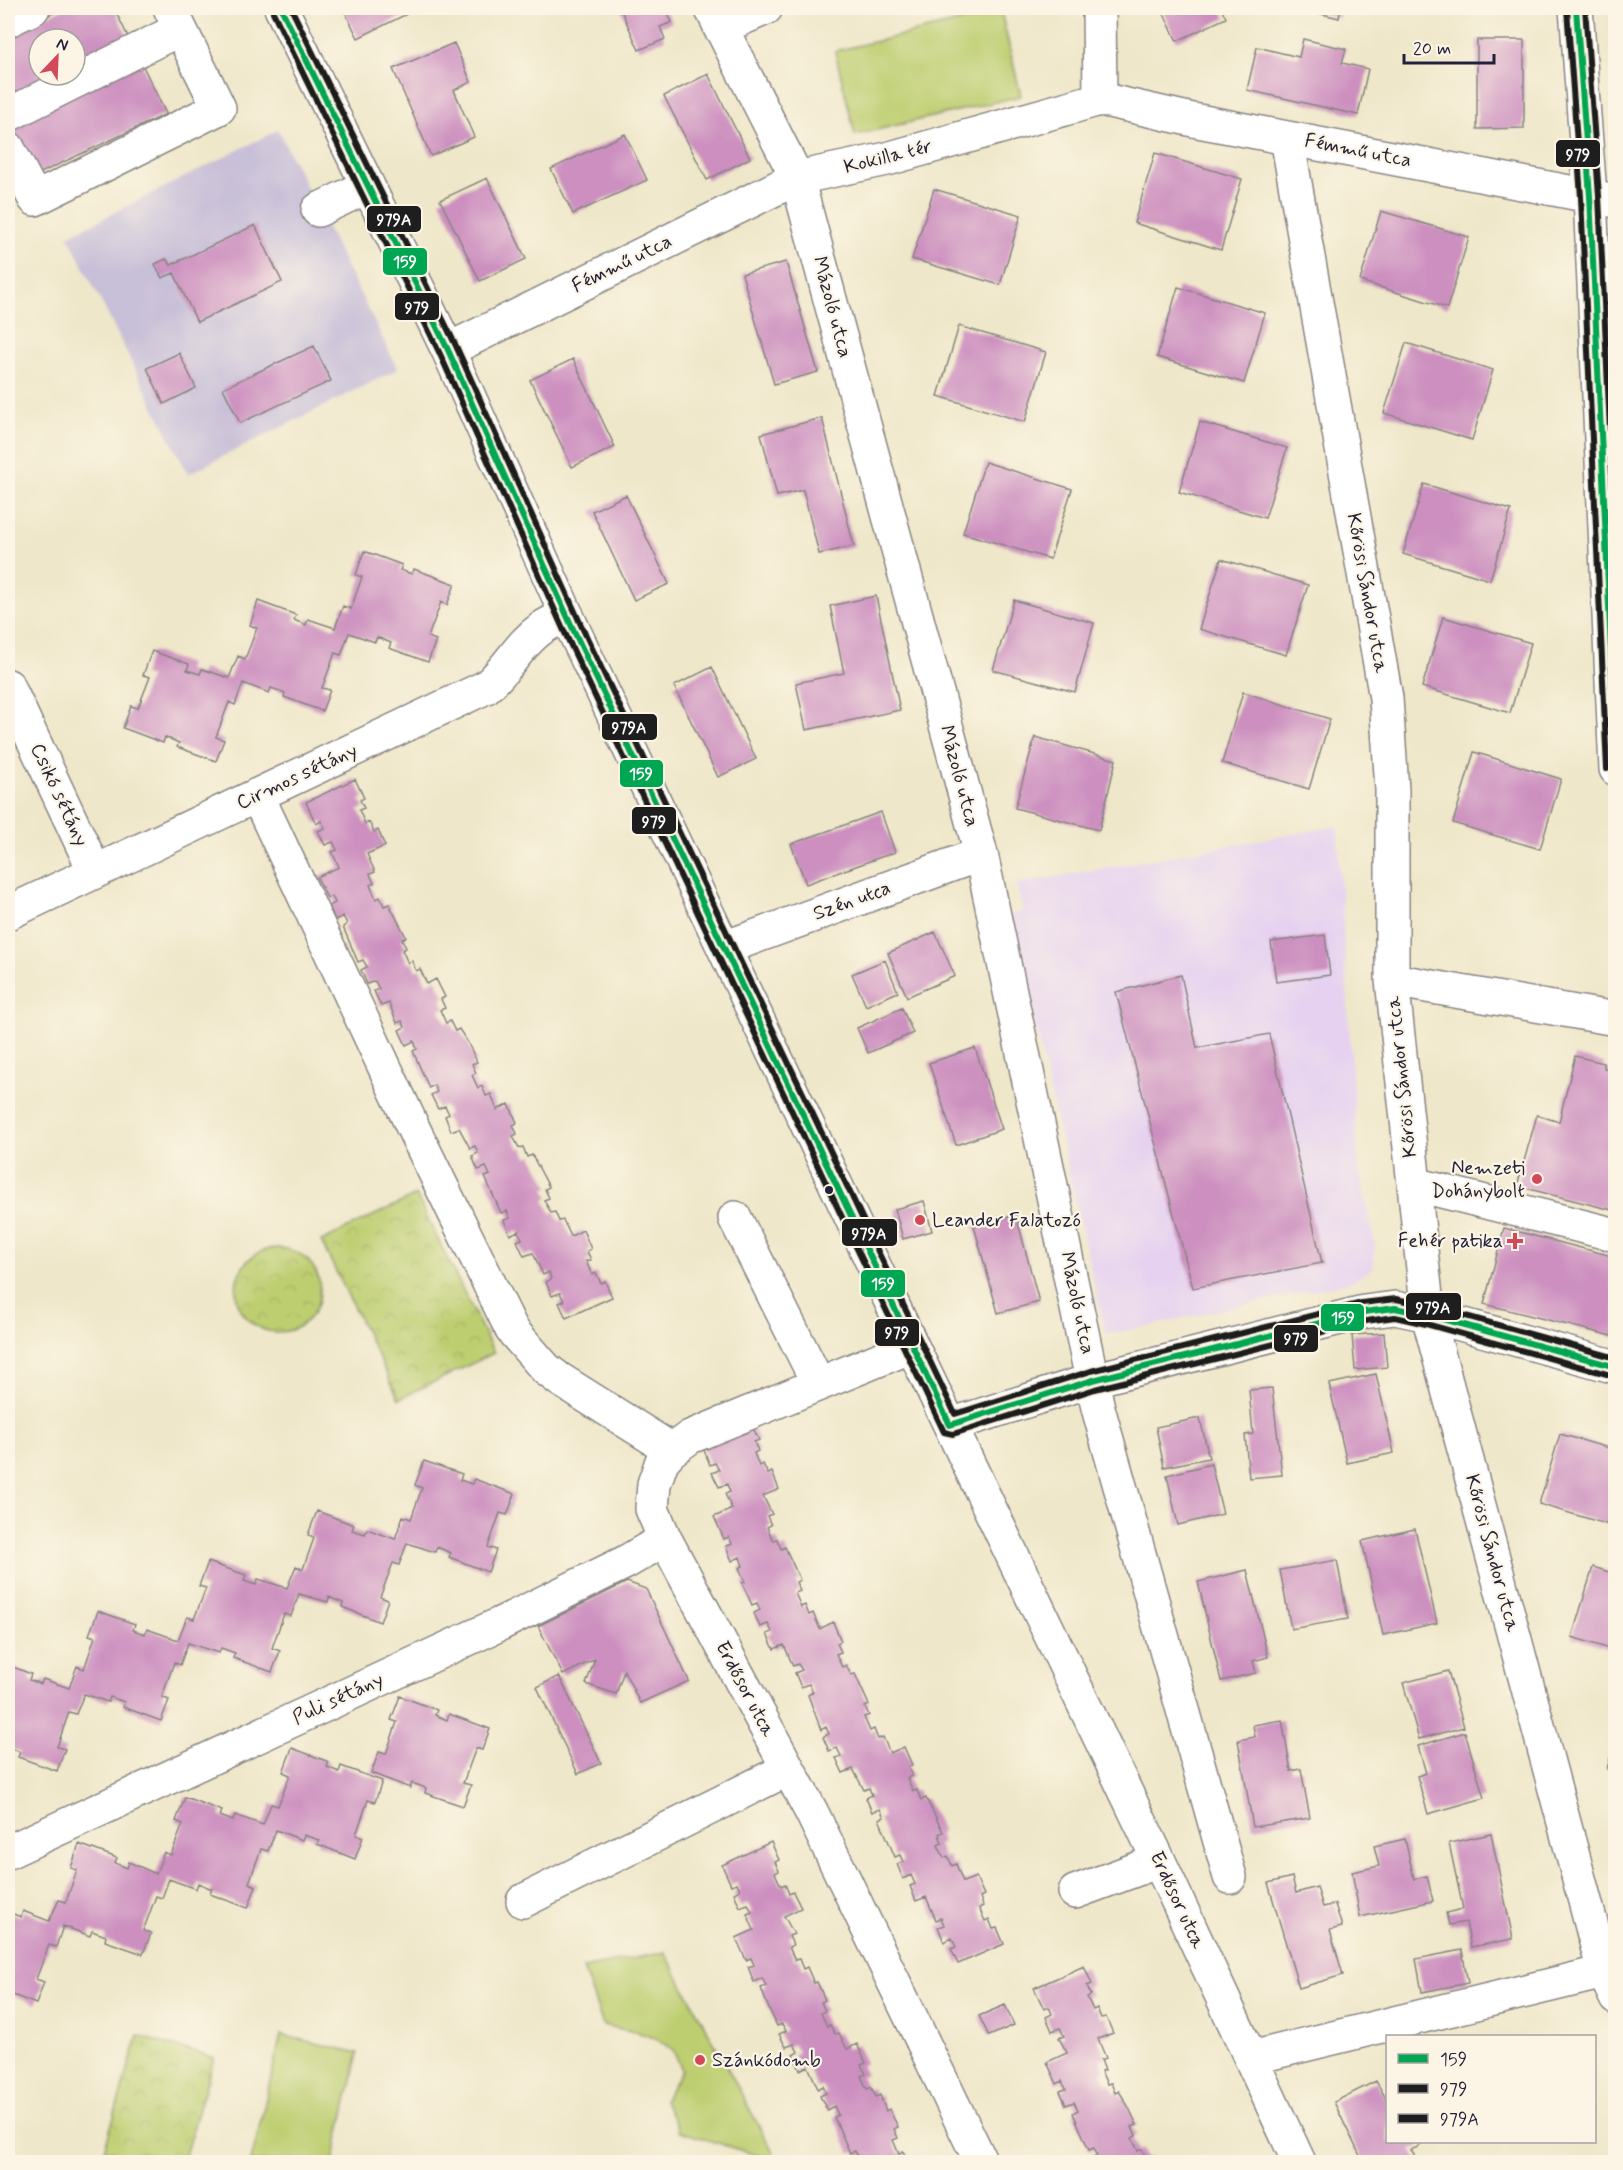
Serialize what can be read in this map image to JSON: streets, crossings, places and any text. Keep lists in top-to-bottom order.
{
  "streets": {
    "street": [
      "Fémmű utca",
      "Kokilla tér",
      "Mázoló utca",
      "Kőrösi Sándor utca",
      "Cirmos sétány",
      "Csikó sétány",
      "Szén utca",
      "Erdősor utca",
      "Puli sétány"
    ]
  },
  "crossings": [
    ["Fémmű utca", "Kokilla tér"],
    ["Fémmű utca", "Mázoló utca"],
    ["Fémmű utca", "Kőrösi Sándor utca"],
    ["Fémmű utca", "Erdősor utca"],
    ["Kokilla tér", "Mázoló utca"],
    ["Mázoló utca", "Szén utca"],
    ["Cirmos sétány", "Csikó sétány"],
    ["Cirmos sétány", "Erdősor utca"],
    ["Szén utca", "Erdősor utca"],
    ["Erdősor utca", "Puli sétány"]
  ],
  "places": {
    "other": ["Nemzeti Dohánybolt", "Leander Falatozó", "Szánkódomb"],
    "health": ["Fehér patika"]
  },
  "lines": ["transit line 159", "transit line 979A", "transit line 979"],
  "legend": ["159", "979", "979A"],
  "scale_bar": "20 m",
  "north": "top right"
}
